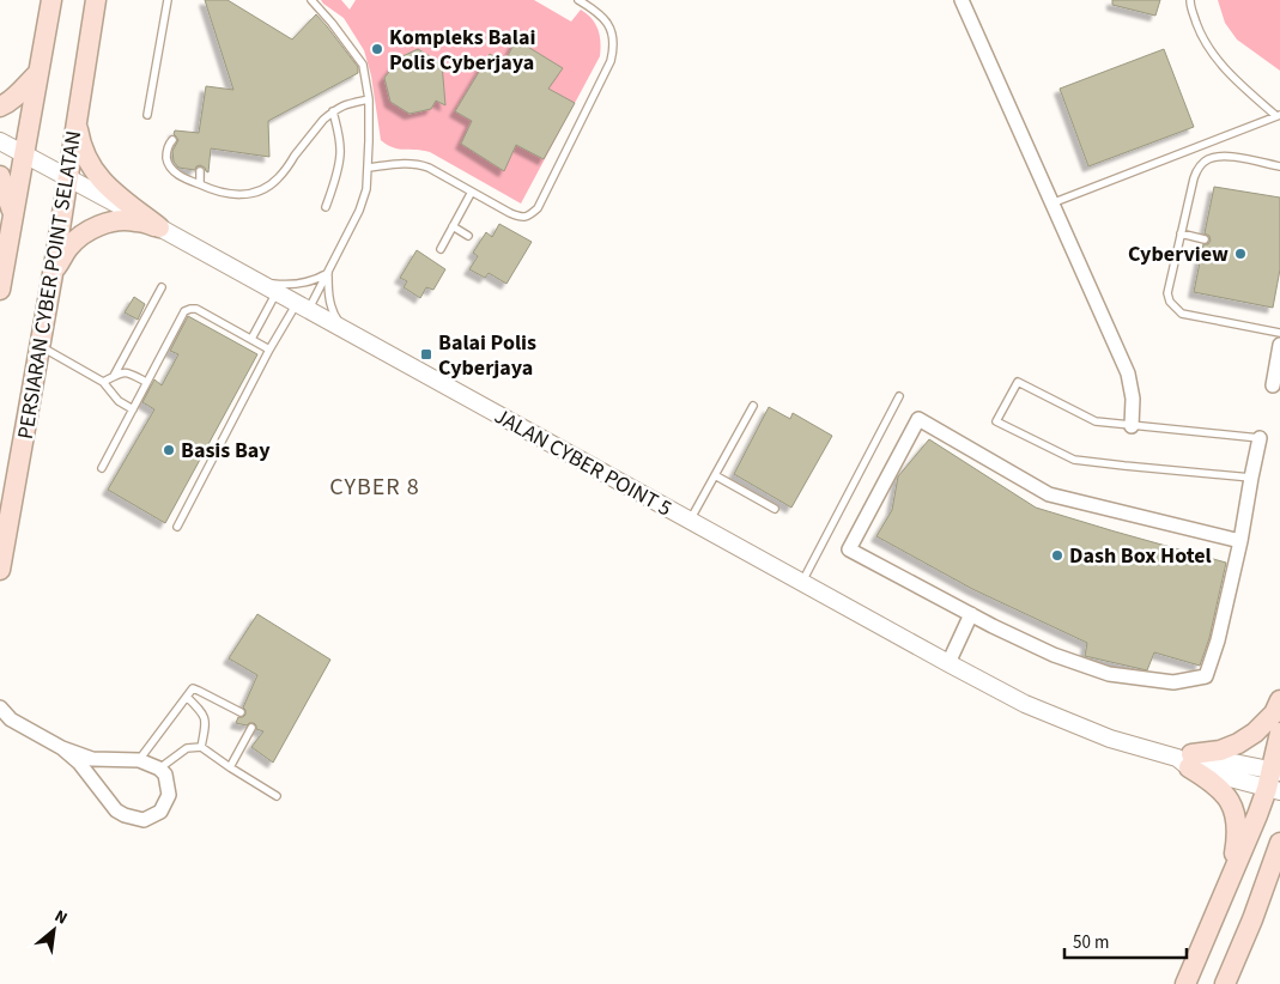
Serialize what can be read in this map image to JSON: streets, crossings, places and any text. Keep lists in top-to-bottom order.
{
  "streets": {
    "main road": ["PERSIARAN CYBER POINT SELATAN"],
    "street": ["JALAN CYBER POINT 5"]
  },
  "crossings": [
    ["PERSIARAN CYBER POINT SELATAN", "JALAN CYBER POINT 5"]
  ],
  "districts": ["CYBER 8"],
  "places": {
    "other": [
      "Kompleks Balai Polis Cyberjaya",
      "Cyberview",
      "Basis Bay",
      "Dash Box Hotel"
    ],
    "transit": ["Balai Polis Cyberjaya"]
  },
  "scale_bar": "50 m",
  "north": "top right"
}
